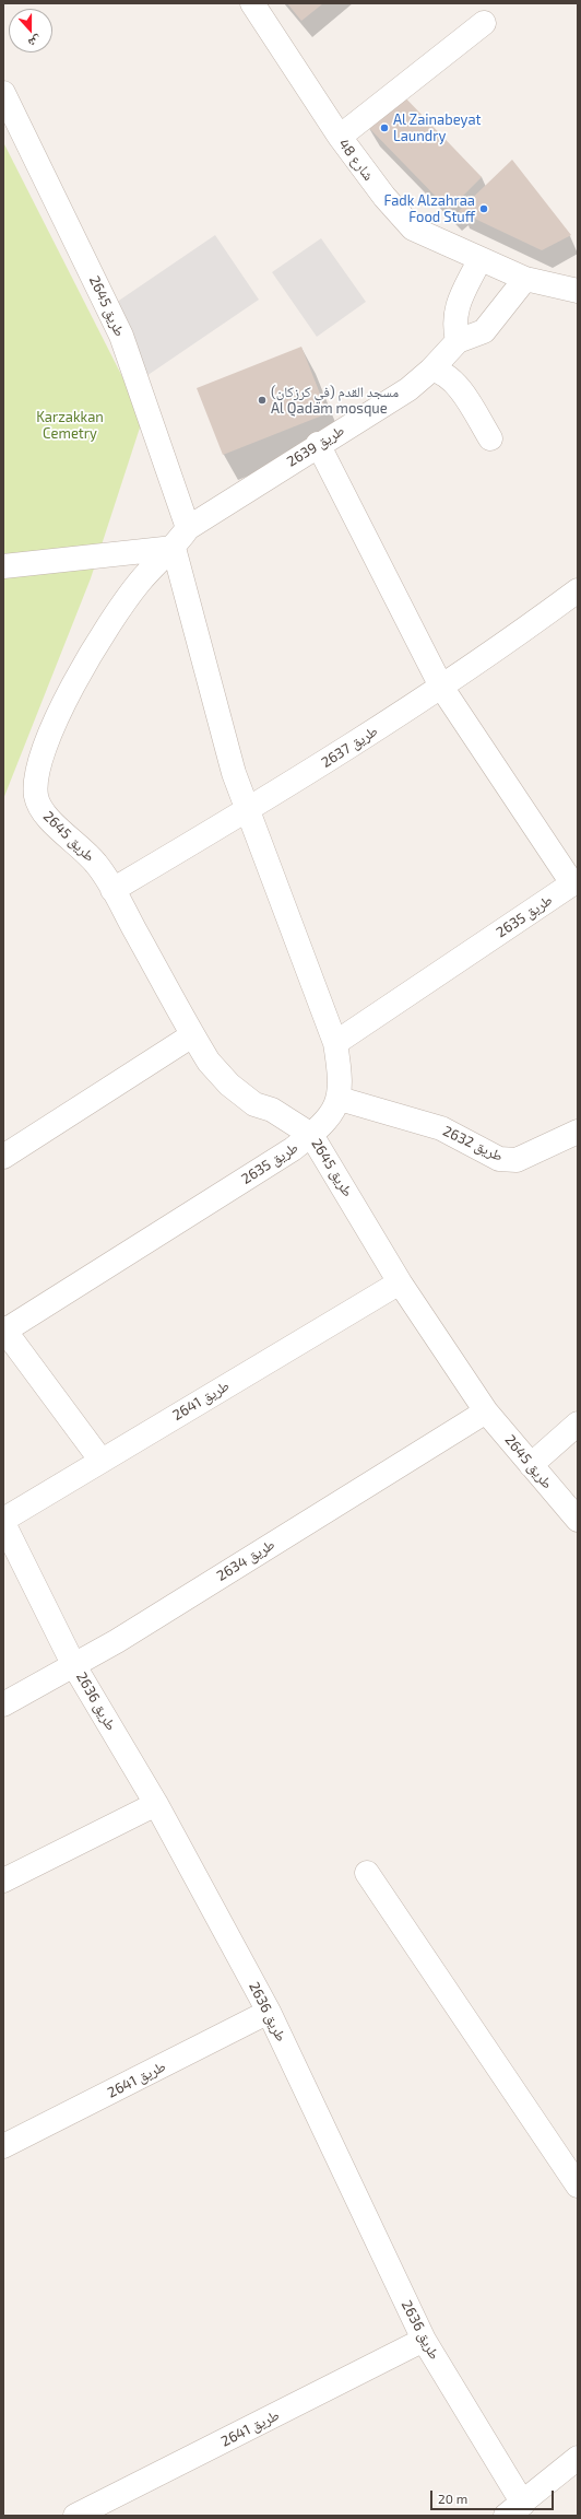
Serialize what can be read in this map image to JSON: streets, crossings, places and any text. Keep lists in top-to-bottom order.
{
  "streets": {
    "street": [
      "شارع 48",
      "طريق 2645",
      "طريق 2639",
      "طريق 2637",
      "طريق 2635",
      "طريق 2632",
      "طريق 2641",
      "طريق 2634",
      "طريق 2636"
    ]
  },
  "crossings": [
    ["شارع 48", "طريق 2639"],
    ["طريق 2645", "طريق 2639"],
    ["طريق 2645", "طريق 2637"],
    ["طريق 2645", "طريق 2635"],
    ["طريق 2645", "طريق 2641"],
    ["طريق 2645", "طريق 2634"],
    ["طريق 2635", "طريق 2632"],
    ["طريق 2635", "طريق 2641"],
    ["طريق 2641", "طريق 2636"],
    ["طريق 2634", "طريق 2636"]
  ],
  "parks": ["Karzakkan Cemetry"],
  "places": ["Al Zainabeyat Laundry", "Fadk Alzahraa Food Stuff", "مسجد القدم (في كرزكان) Al Qadam mosque"],
  "scale_bar": "20 m",
  "north": "bottom"
}
